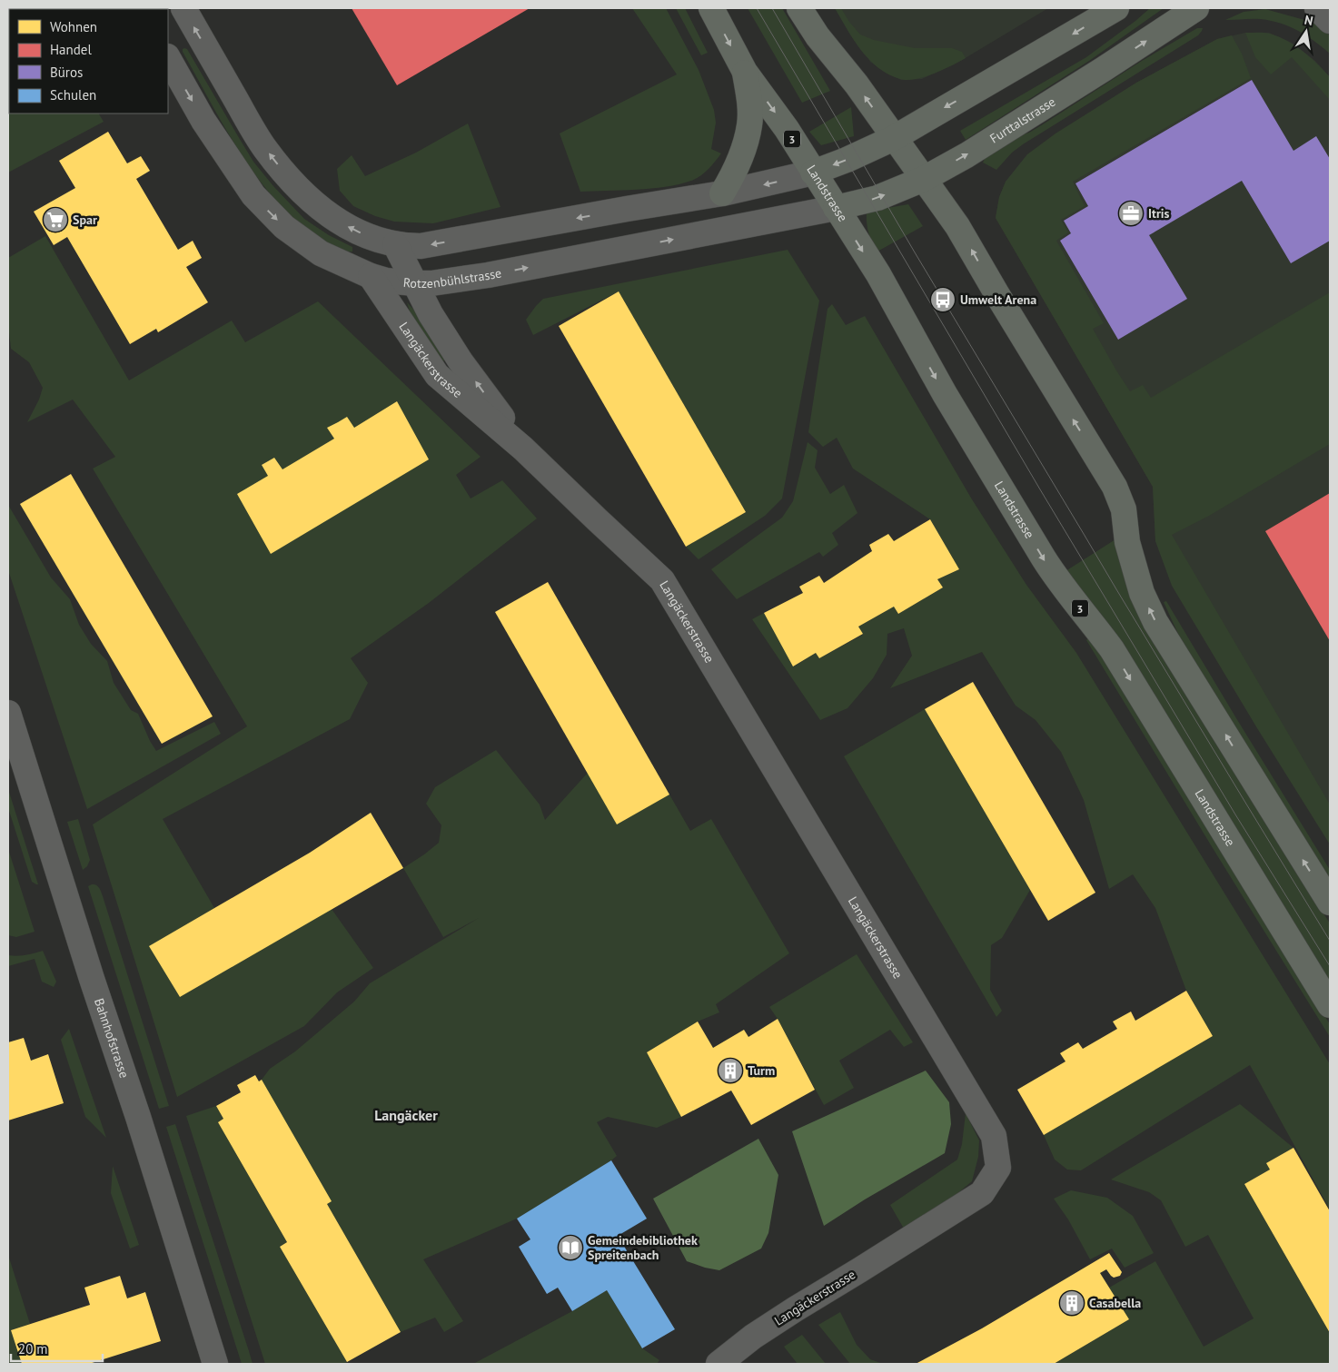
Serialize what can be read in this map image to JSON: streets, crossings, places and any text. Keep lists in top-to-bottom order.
{
  "streets": {
    "main road": ["Furttalstrasse", "3", "Landstrasse"],
    "street": ["Rotzenbühlstrasse", "Langäckerstrasse", "Bahnhofstrasse"]
  },
  "crossings": [
    ["Furttalstrasse", "Landstrasse"],
    ["Furttalstrasse", "Rotzenbühlstrasse"],
    ["Landstrasse", "Rotzenbühlstrasse"],
    ["Rotzenbühlstrasse", "Langäckerstrasse"]
  ],
  "districts": ["Langäcker"],
  "places": {
    "office": ["Itris"],
    "supermarket": ["Spar"],
    "bus stop": ["Umwelt Arena"],
    "building": ["Turm", "Casabella"],
    "library": ["Gemeindebibliothek Spreitenbach"]
  },
  "legend": [
    "Wohnen",
    "Handel",
    "Büros",
    "Schulen"
  ],
  "scale_bar": "20 m",
  "north": "top"
}
